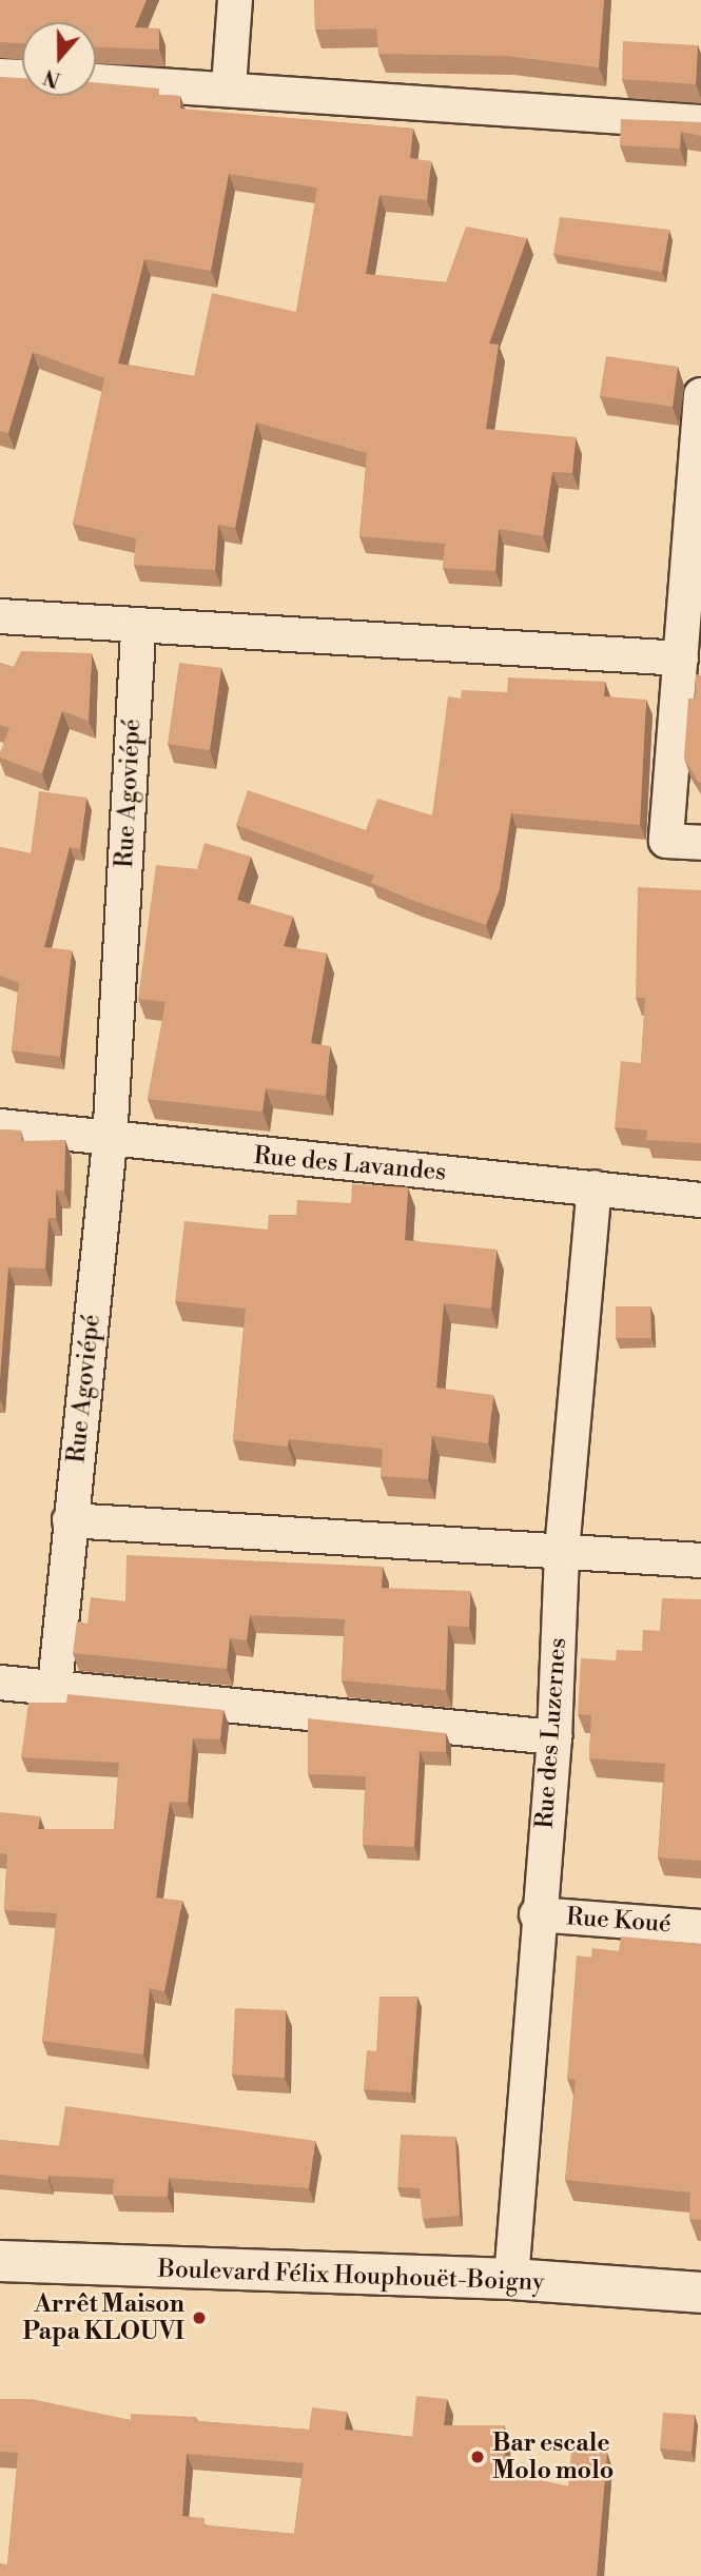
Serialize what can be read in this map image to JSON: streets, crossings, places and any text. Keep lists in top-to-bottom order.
{
  "streets": {
    "street": [
      "Rue Agoviépé",
      "Rue des Lavandes",
      "Rue des Luzernes",
      "Rue Koué",
      "Boulevard Félix Houphouët-Boigny"
    ]
  },
  "crossings": [
    ["Rue Agoviépé", "Rue des Lavandes"],
    ["Rue des Lavandes", "Rue des Luzernes"],
    ["Rue des Luzernes", "Rue Koué"],
    ["Rue des Luzernes", "Boulevard Félix Houphouët-Boigny"]
  ],
  "places": ["Arrêt Maison Papa KLOUVI", "Bar escale Molo molo"],
  "north": "bottom"
}
